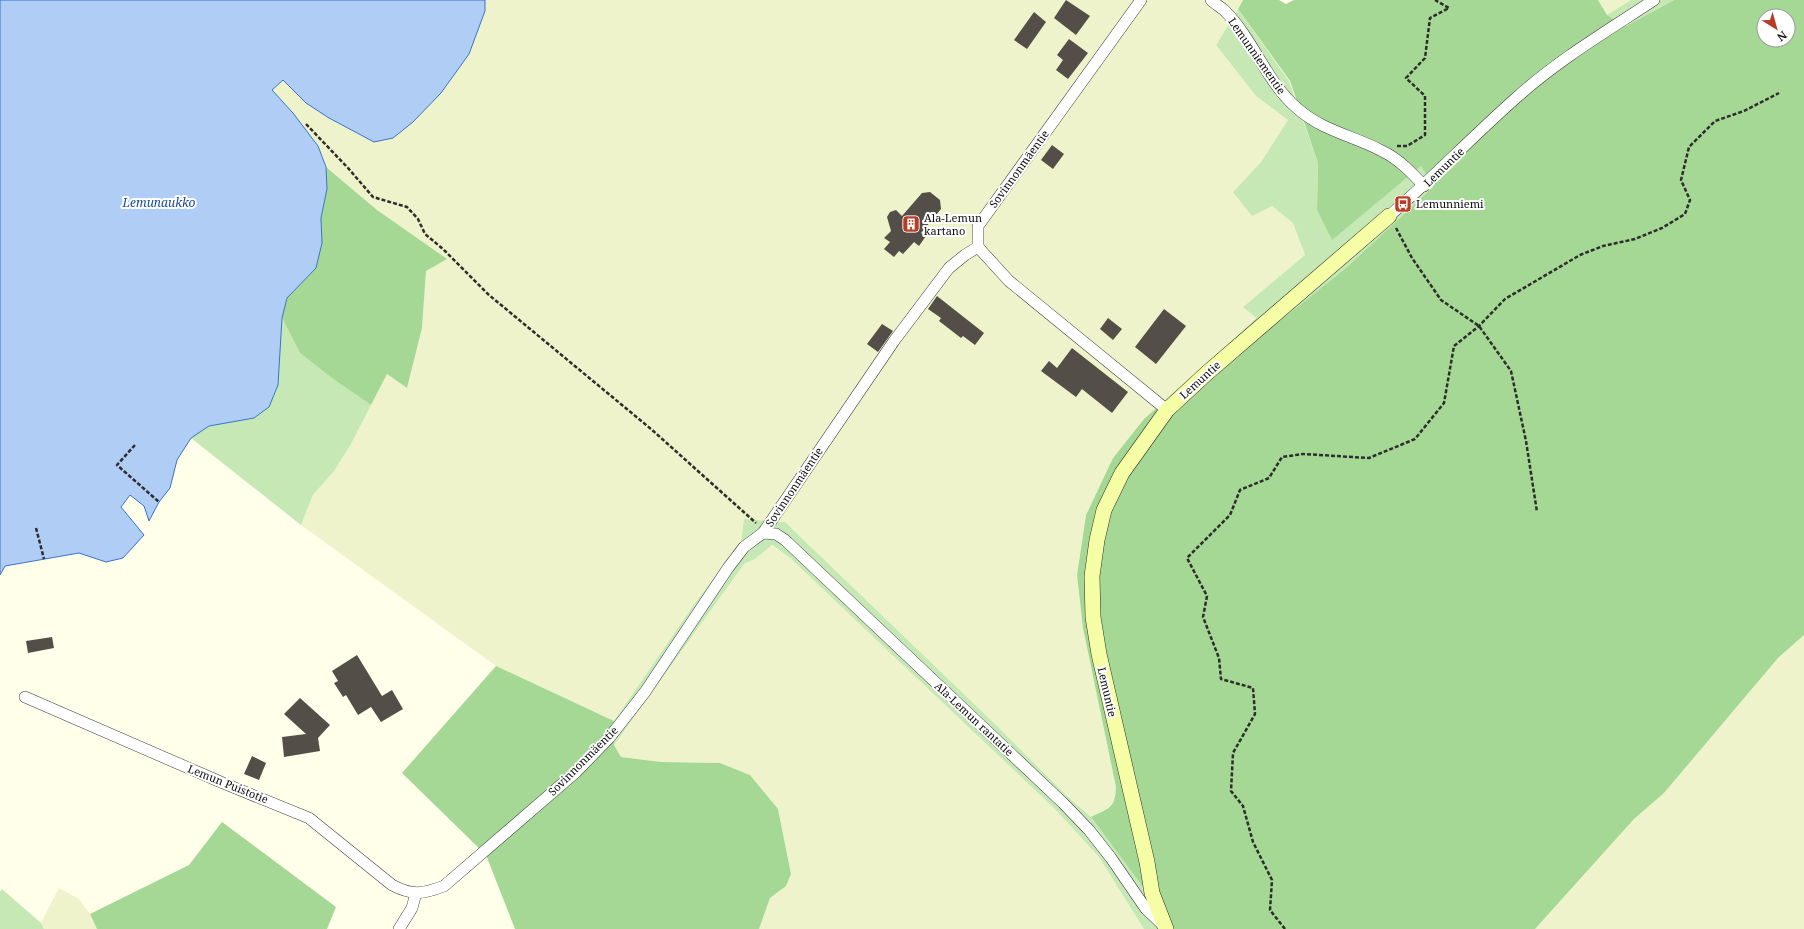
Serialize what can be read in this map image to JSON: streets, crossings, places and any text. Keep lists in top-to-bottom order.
{
  "streets": {
    "street": [
      "Lemunniementie",
      "Lemuntie",
      "Sovinnonmäentie",
      "Ala-Lemun rantatie",
      "Lemun Puistotie"
    ]
  },
  "crossings": [
    ["Lemunniementie", "Lemuntie"],
    ["Lemuntie", "Ala-Lemun rantatie"],
    ["Sovinnonmäentie", "Ala-Lemun rantatie"],
    ["Sovinnonmäentie", "Lemun Puistotie"]
  ],
  "water": ["Lemunaukko"],
  "places": {
    "bus stop": ["Lemunniemi"],
    "building": ["Ala-Lemun kartano"]
  },
  "north": "bottom right"
}
